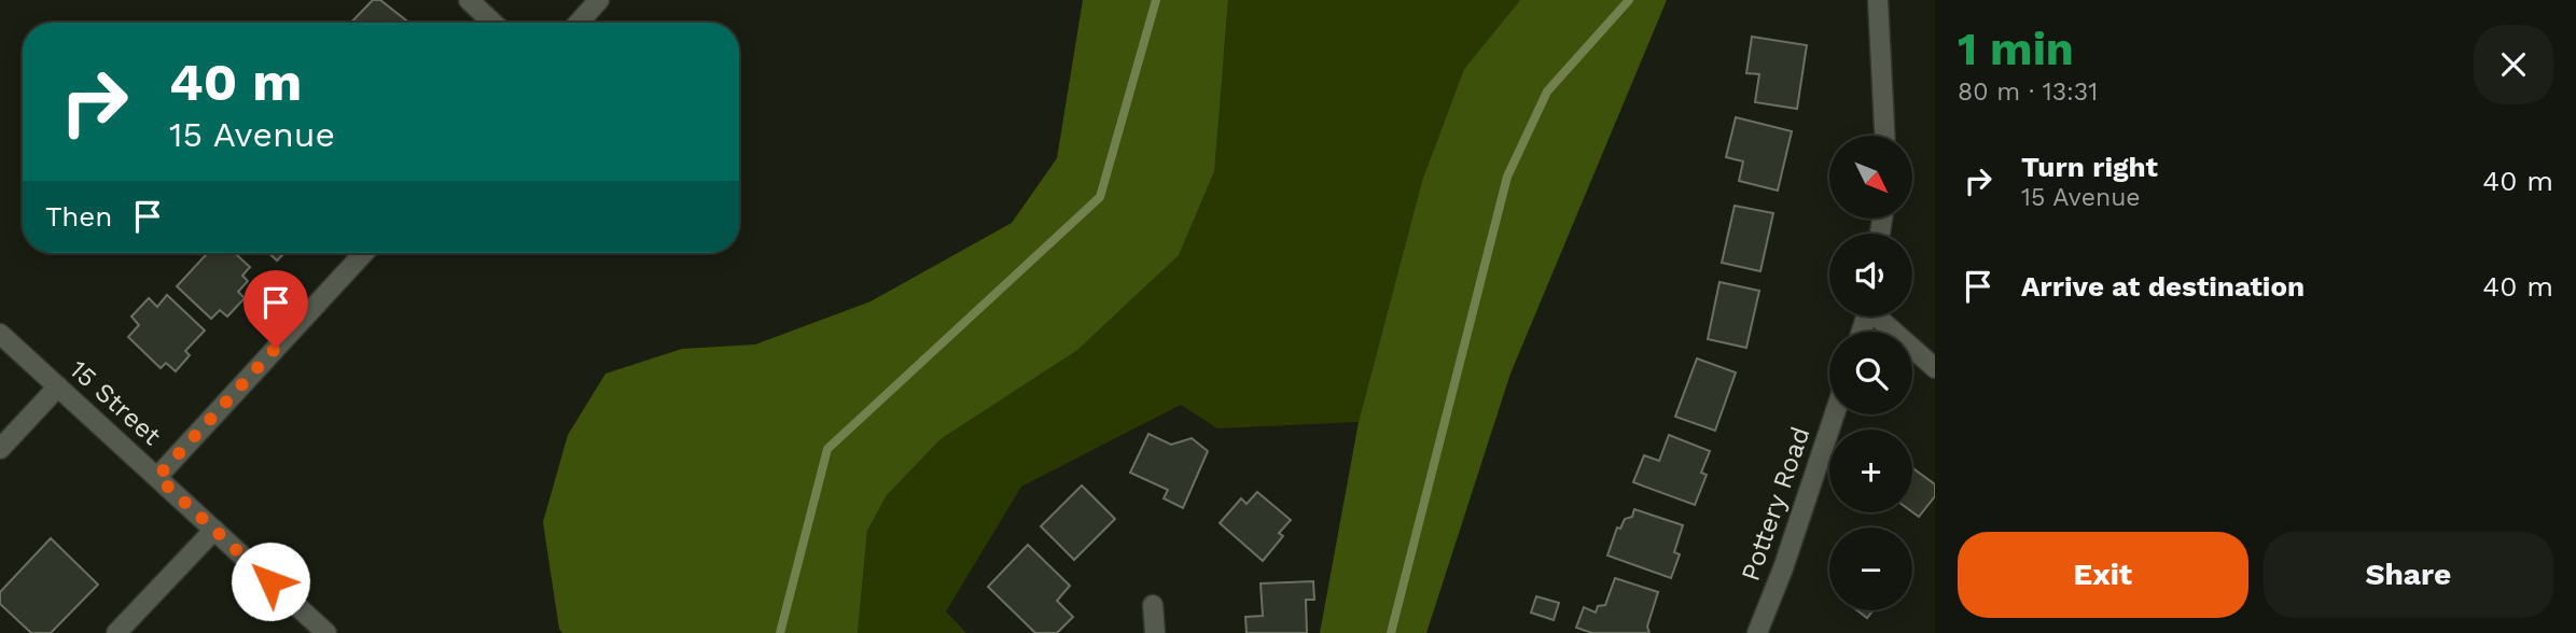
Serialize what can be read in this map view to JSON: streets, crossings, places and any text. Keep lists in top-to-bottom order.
{
  "streets": {
    "street": ["15 Street", "Pottery Road"]
  },
  "north": "bottom right",
  "page": {
    "heading": ["1 min", "80 m · 13:31"],
    "turn": ["40 m", "15 Avenue"],
    "list": [
      {
        "name": "Turn right",
        "note": "15 Avenue",
        "value": "40 m"
      },
      {
        "name": "Arrive at destination",
        "value": "40 m"
      }
    ],
    "map_buttons": ["+", "−"],
    "then": "Then",
    "buttons": ["Exit", "Share"]
  }
}
